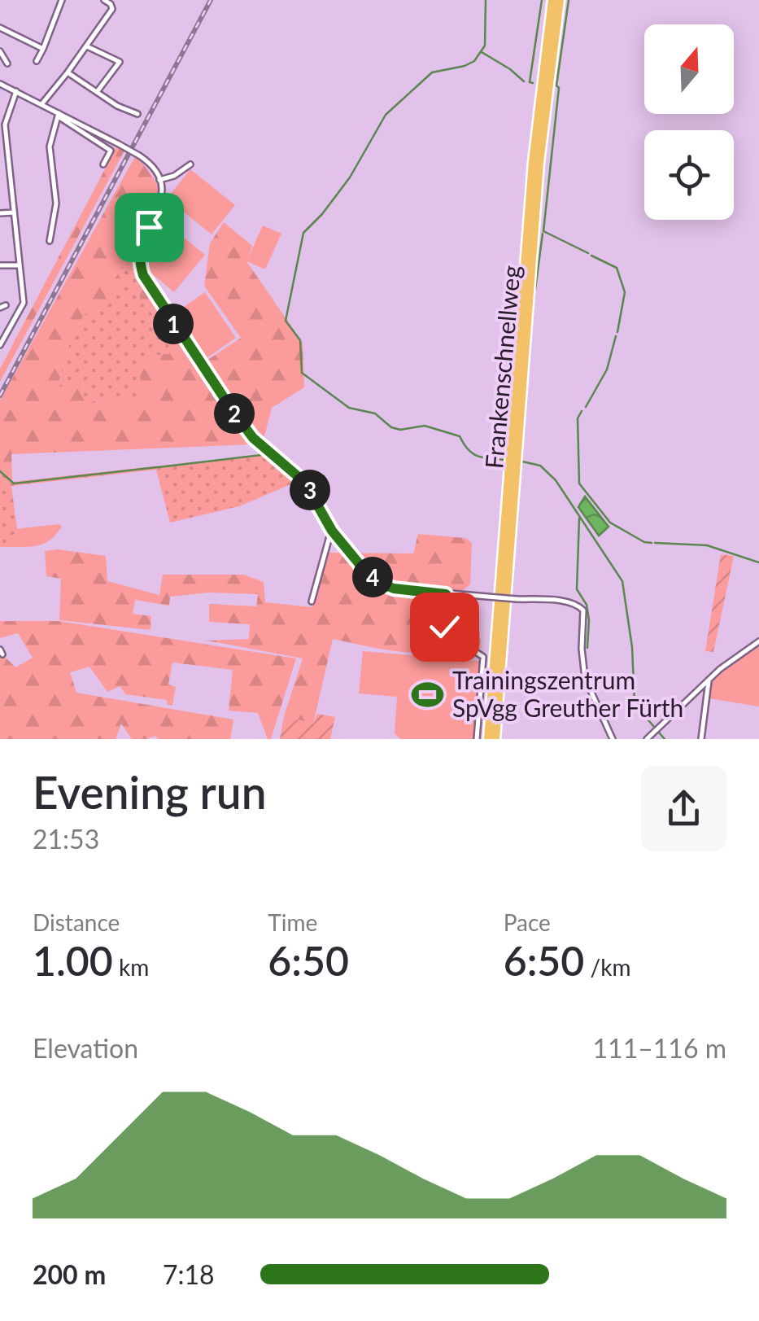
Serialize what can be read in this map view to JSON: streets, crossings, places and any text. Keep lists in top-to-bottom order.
{
  "streets": {
    "highway": ["Frankenschnellweg"]
  },
  "places": {
    "sports": ["Trainingszentrum SpVgg Greuther Fürth"]
  },
  "north": "top",
  "page": {
    "pins": [
      "1",
      "2",
      "3",
      "4"
    ],
    "heading": ["Evening run", "21:53"],
    "stats": [
      ["Distance", "1.00 km"],
      ["Time", "6:50"],
      ["Pace", "6:50 /km"]
    ],
    "chart": ["Elevation", "111–116 m"],
    "list": [
      {
        "name": "200 m",
        "note": "7:18"
      }
    ]
  }
}
